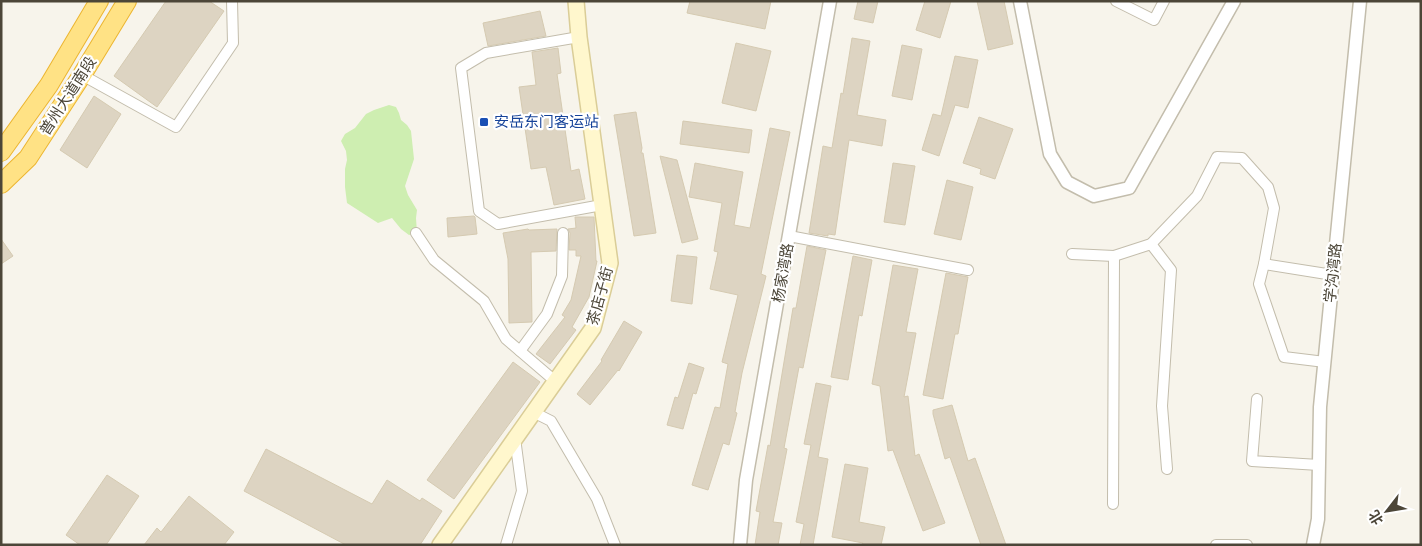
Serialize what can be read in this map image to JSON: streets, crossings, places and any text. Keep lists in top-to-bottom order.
{
  "streets": {
    "highway": ["普州大道南段"],
    "main road": ["茶店子街"],
    "street": ["杨家湾路", "学沟湾路"]
  },
  "places": {
    "transit": ["安岳东门客运站"]
  },
  "north": "bottom left"
}
